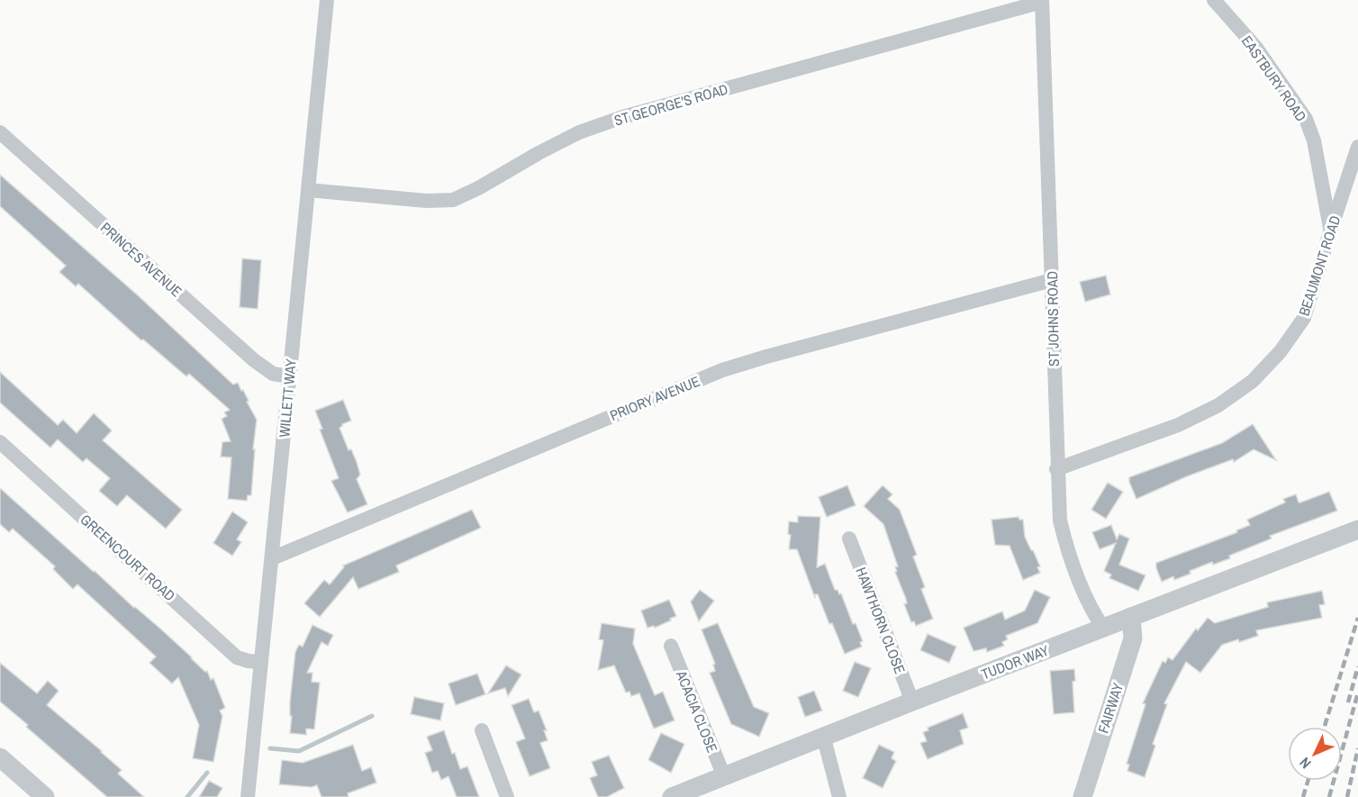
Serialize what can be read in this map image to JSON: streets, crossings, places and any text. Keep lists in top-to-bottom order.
{
  "streets": {
    "street": [
      "EASTBURY ROAD",
      "ST GEORGE'S ROAD",
      "PRINCES AVENUE",
      "BEAUMONT ROAD",
      "ST JOHNS ROAD",
      "WILLETT WAY",
      "PRIORY AVENUE",
      "GREENCOURT ROAD",
      "HAWTHORN CLOSE",
      "TUDOR WAY",
      "FAIRWAY",
      "ACACIA CLOSE"
    ]
  },
  "crossings": [
    ["EASTBURY ROAD", "BEAUMONT ROAD"],
    ["ST GEORGE'S ROAD", "ST JOHNS ROAD"],
    ["ST GEORGE'S ROAD", "WILLETT WAY"],
    ["PRINCES AVENUE", "WILLETT WAY"],
    ["BEAUMONT ROAD", "ST JOHNS ROAD"],
    ["ST JOHNS ROAD", "PRIORY AVENUE"],
    ["ST JOHNS ROAD", "TUDOR WAY"],
    ["WILLETT WAY", "PRIORY AVENUE"],
    ["WILLETT WAY", "GREENCOURT ROAD"],
    ["HAWTHORN CLOSE", "TUDOR WAY"],
    ["TUDOR WAY", "FAIRWAY"],
    ["TUDOR WAY", "ACACIA CLOSE"]
  ],
  "north": "bottom left"
}
